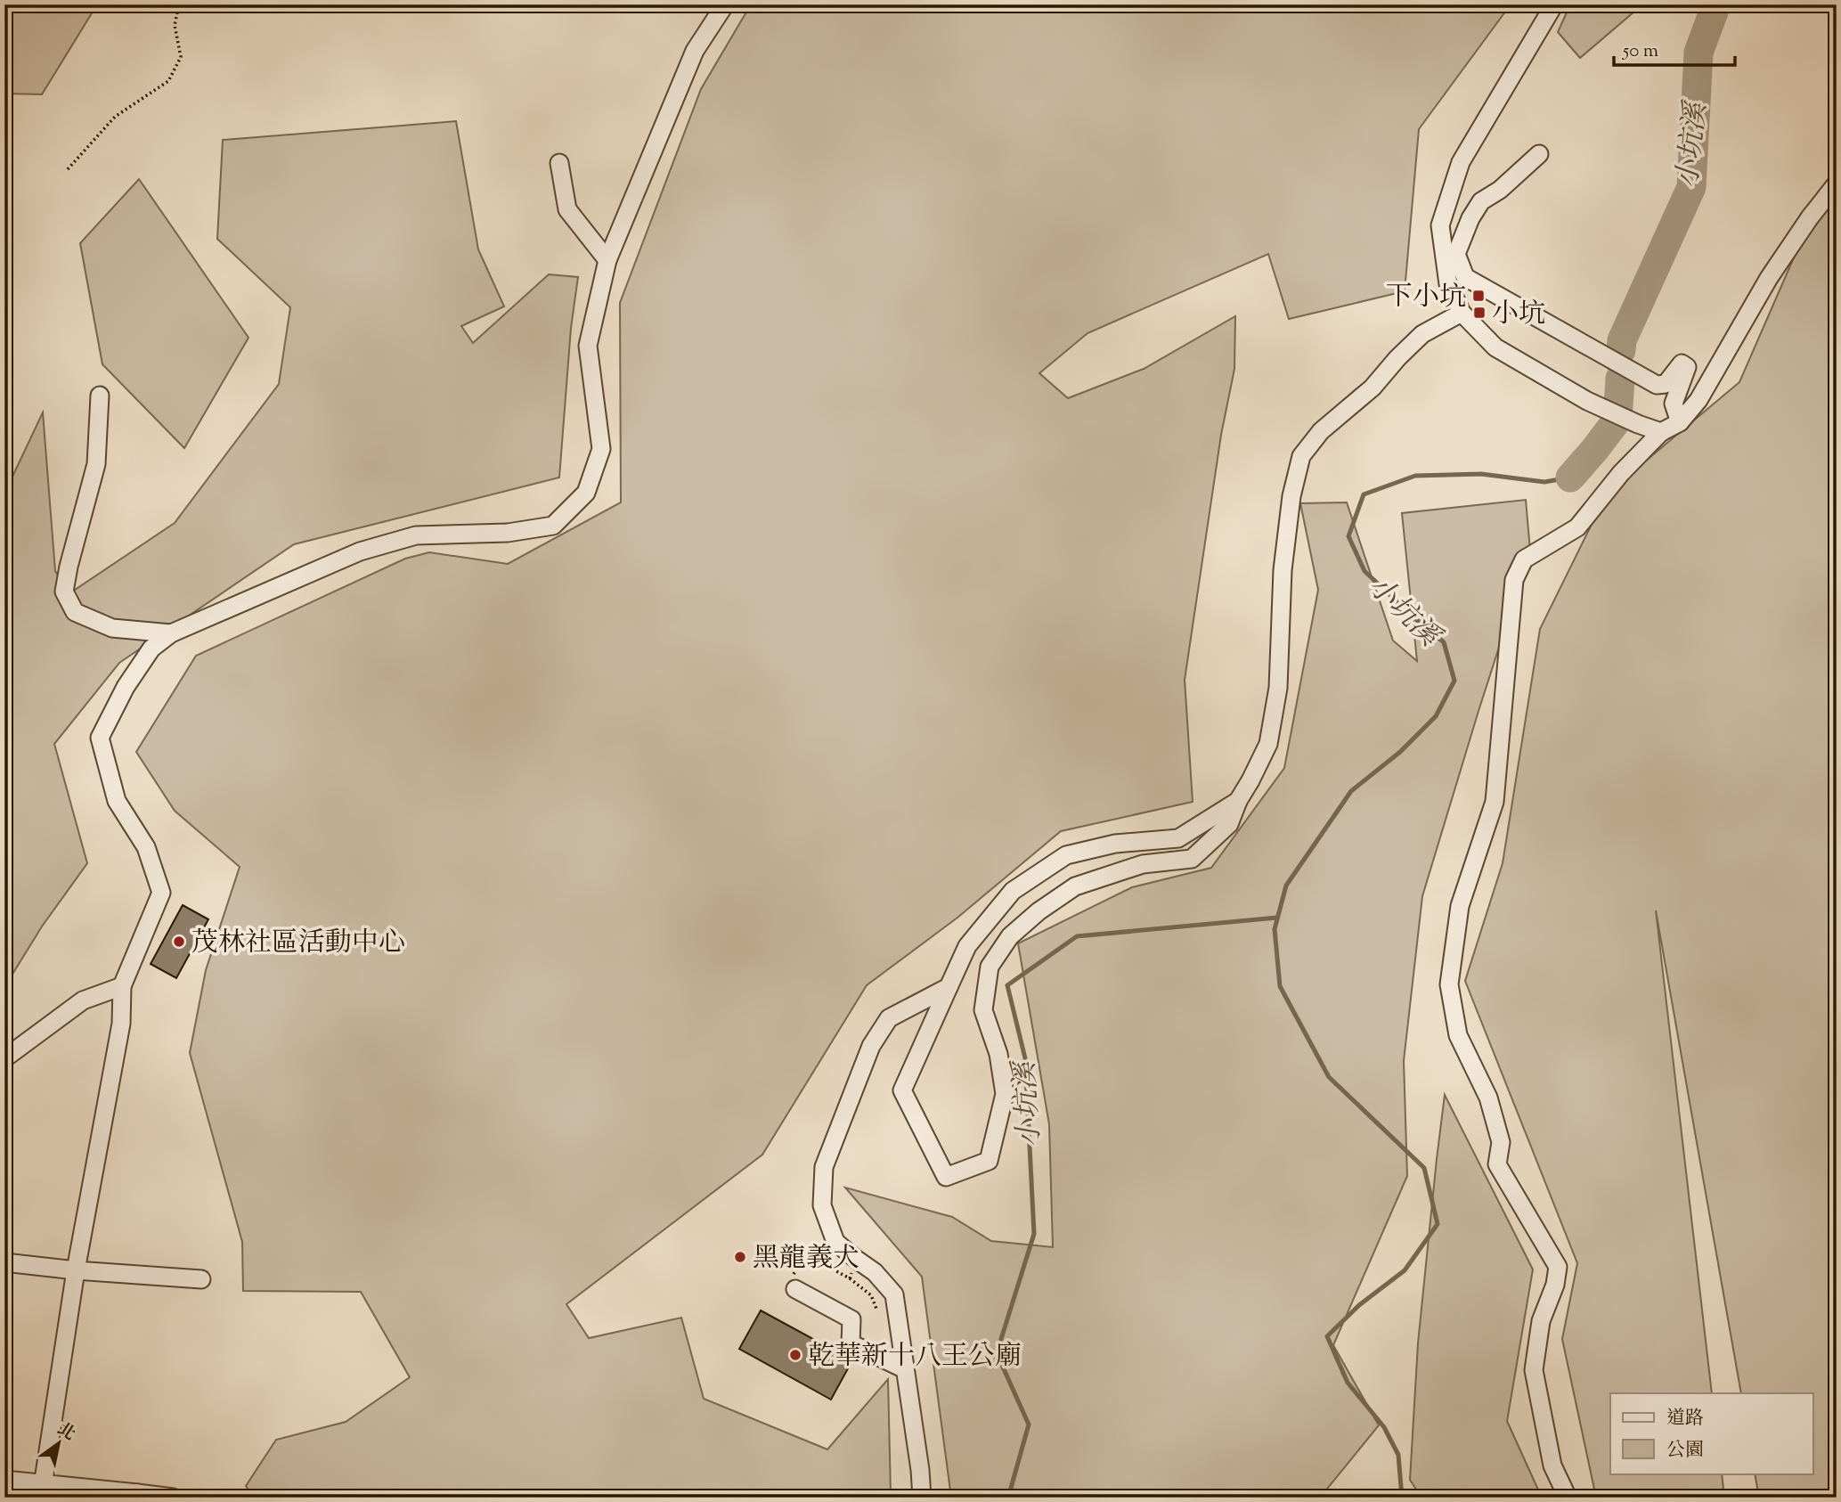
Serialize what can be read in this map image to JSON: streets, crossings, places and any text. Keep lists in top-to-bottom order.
{
  "water": ["小坑溪"],
  "places": {
    "transit": ["下小坑", "小坑"],
    "other": ["茂林社區活動中心", "黑龍義犬", "乾華新十八王公廟"]
  },
  "legend": ["道路", "公園"],
  "scale_bar": "50 m",
  "north": "top right"
}
